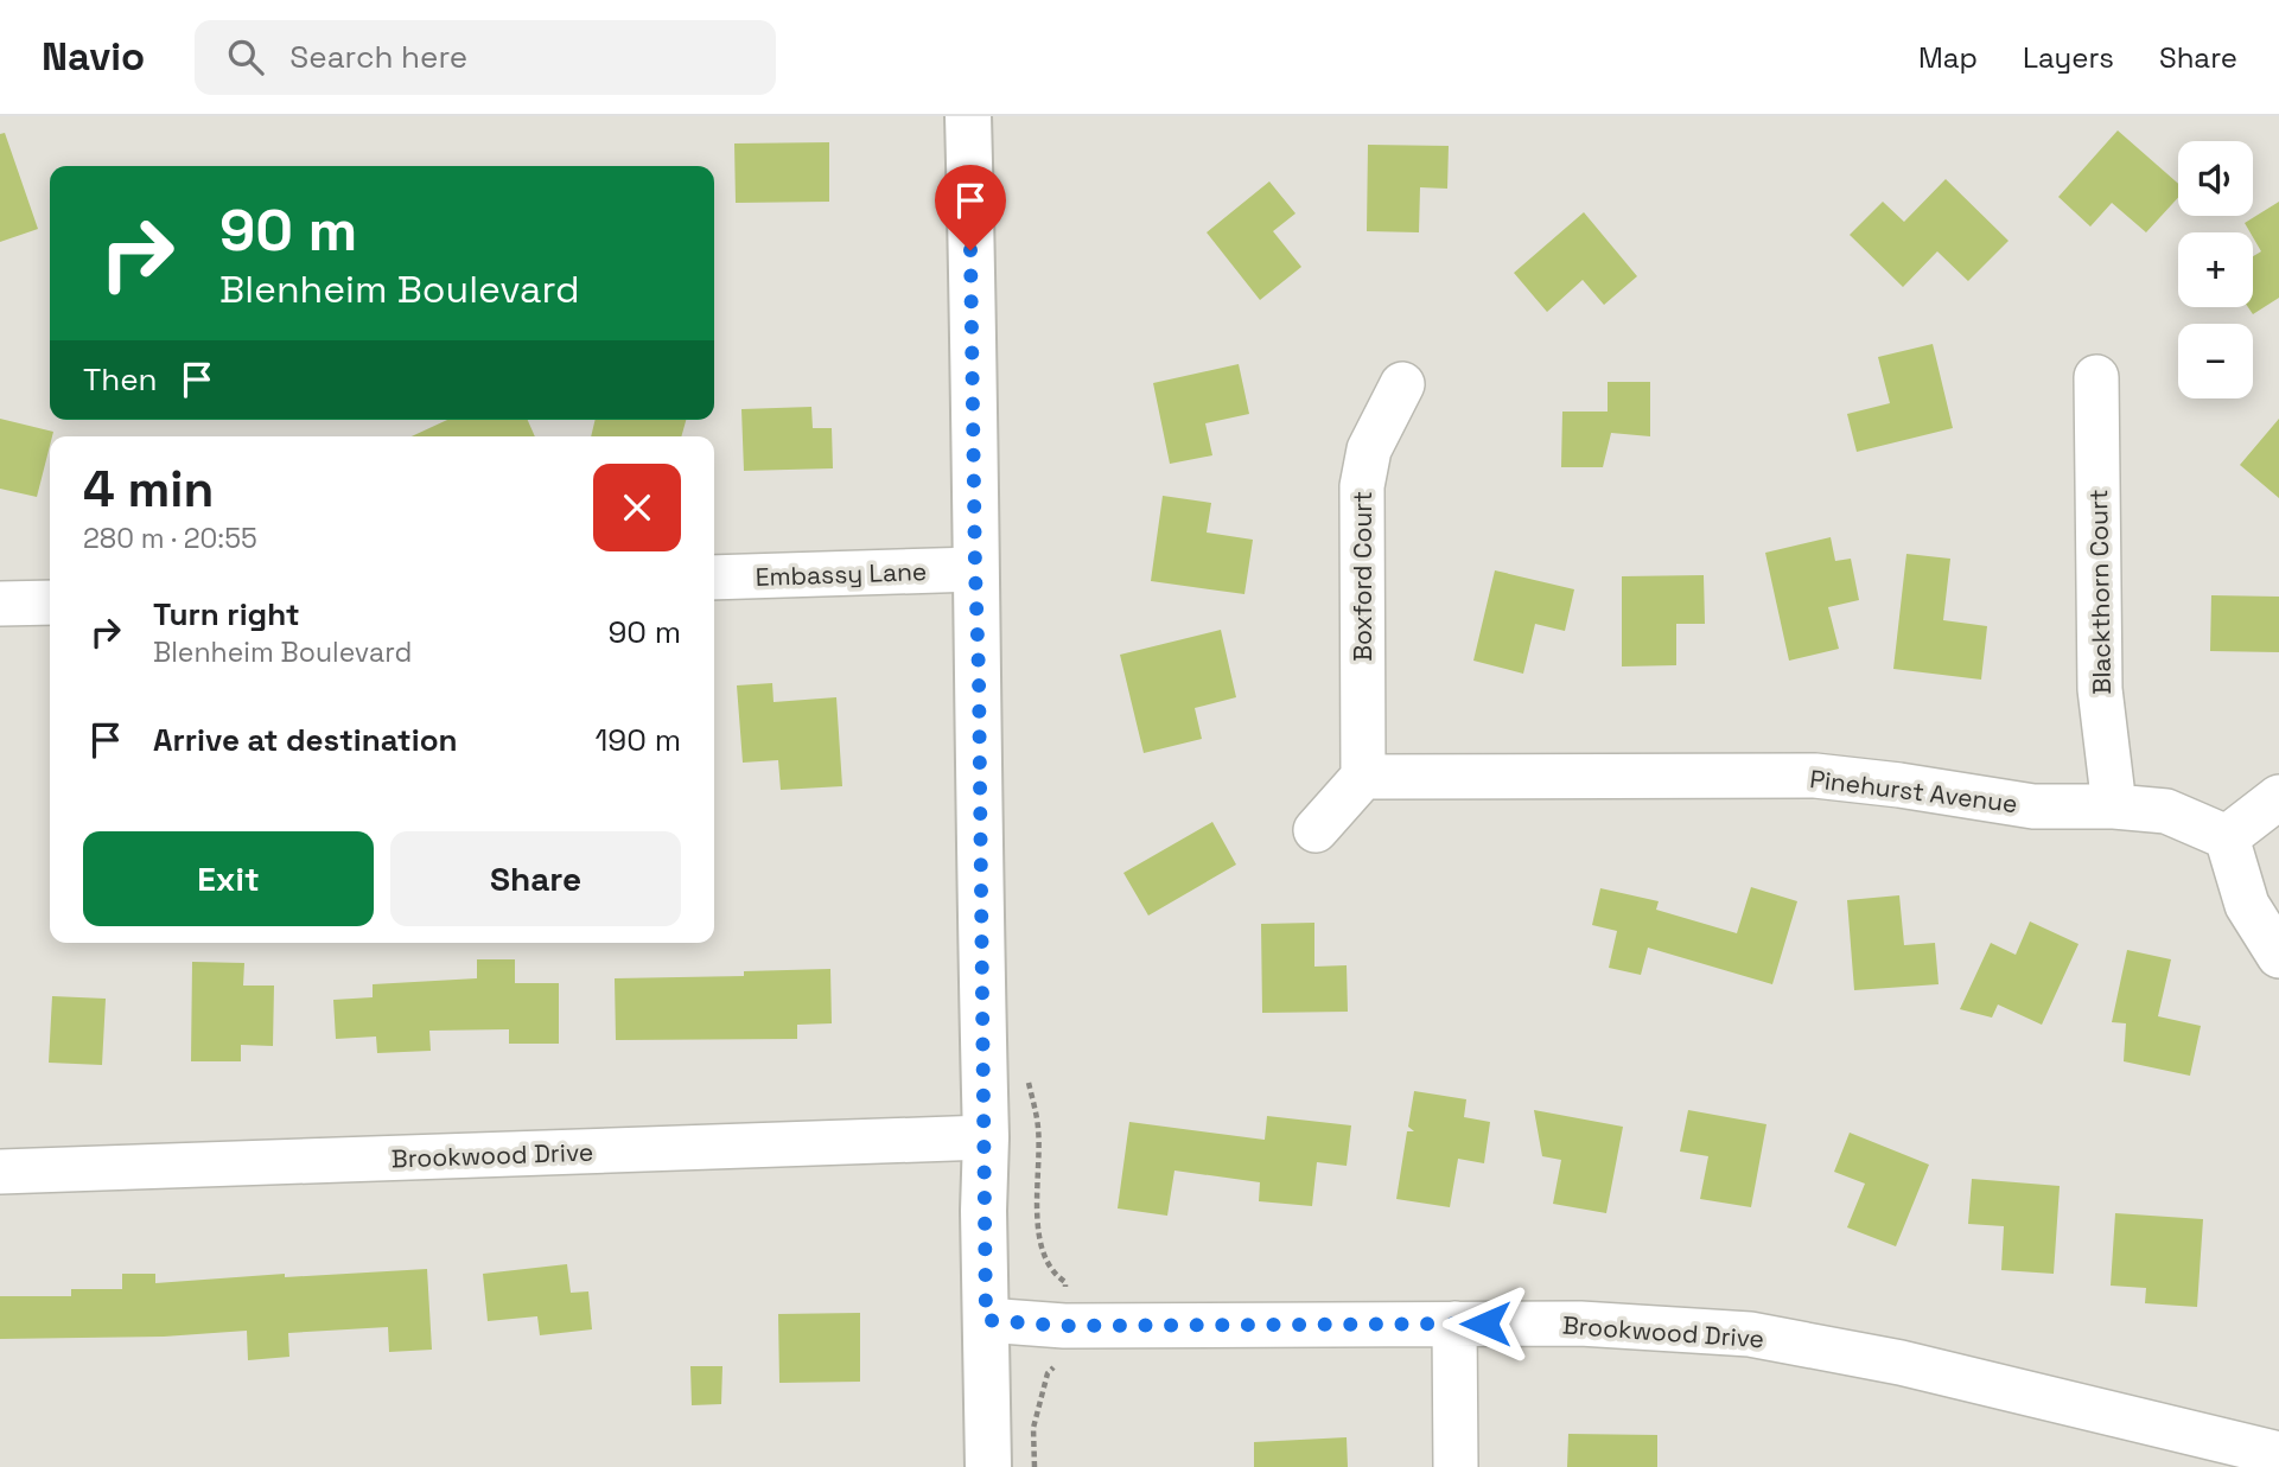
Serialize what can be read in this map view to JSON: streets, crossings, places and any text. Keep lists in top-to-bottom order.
{
  "streets": {
    "street": [
      "Embassy Lane",
      "Boxford Court",
      "Blackthorn Court",
      "Pinehurst Avenue",
      "Brookwood Drive"
    ]
  },
  "crossings": [
    ["Boxford Court", "Pinehurst Avenue"],
    ["Blackthorn Court", "Pinehurst Avenue"]
  ],
  "page": {
    "header": "Navio",
    "search": "Search here",
    "nav": ["Map", "Layers", "Share"],
    "map_buttons": ["+", "−"],
    "turn": ["90 m", "Blenheim Boulevard"],
    "then": "Then",
    "heading": ["4 min", "280 m · 20:55"],
    "list": [
      {
        "name": "Turn right",
        "note": "Blenheim Boulevard",
        "value": "90 m"
      },
      {
        "name": "Arrive at destination",
        "value": "190 m"
      }
    ],
    "buttons": ["Exit", "Share"]
  }
}
